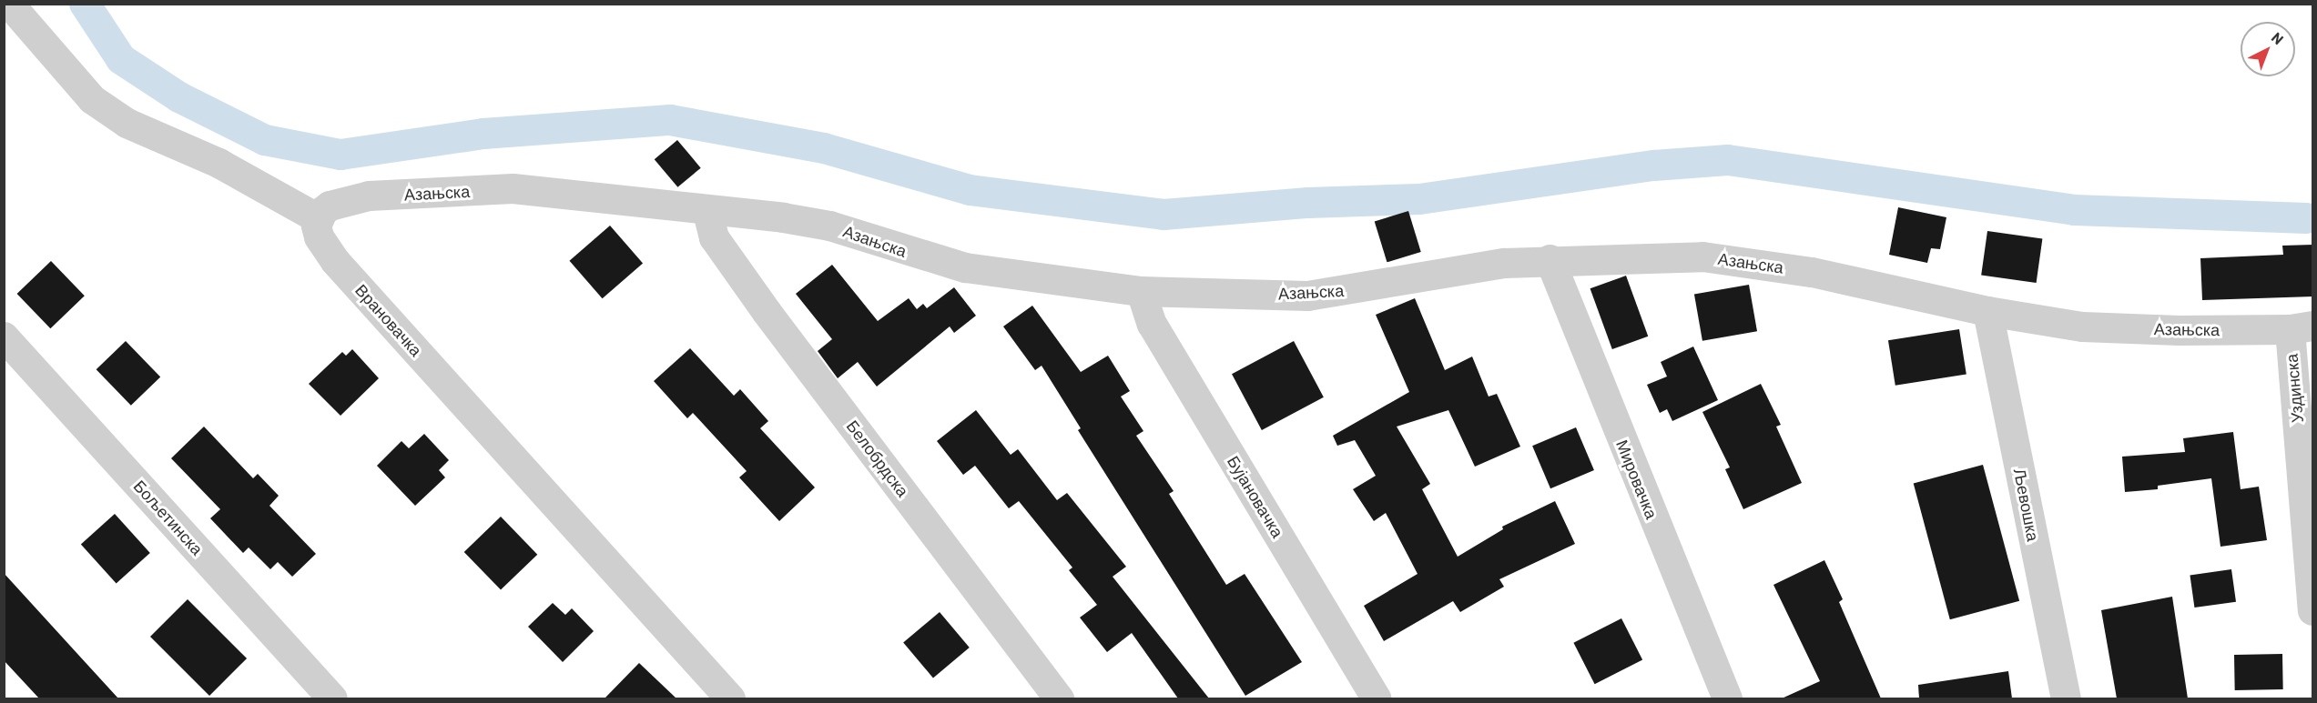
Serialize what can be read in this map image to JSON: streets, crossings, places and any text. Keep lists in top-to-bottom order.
{
  "streets": {
    "street": [
      "Азањска",
      "Врановачка",
      "Уздинска",
      "Белобрдска",
      "Мировачка",
      "Бујановачка",
      "Љевошка",
      "Бољетинска"
    ]
  },
  "crossings": [
    ["Азањска", "Врановачка"],
    ["Азањска", "Уздинска"],
    ["Азањска", "Белобрдска"],
    ["Азањска", "Мировачка"],
    ["Азањска", "Бујановачка"],
    ["Азањска", "Љевошка"]
  ],
  "north": "top right"
}
